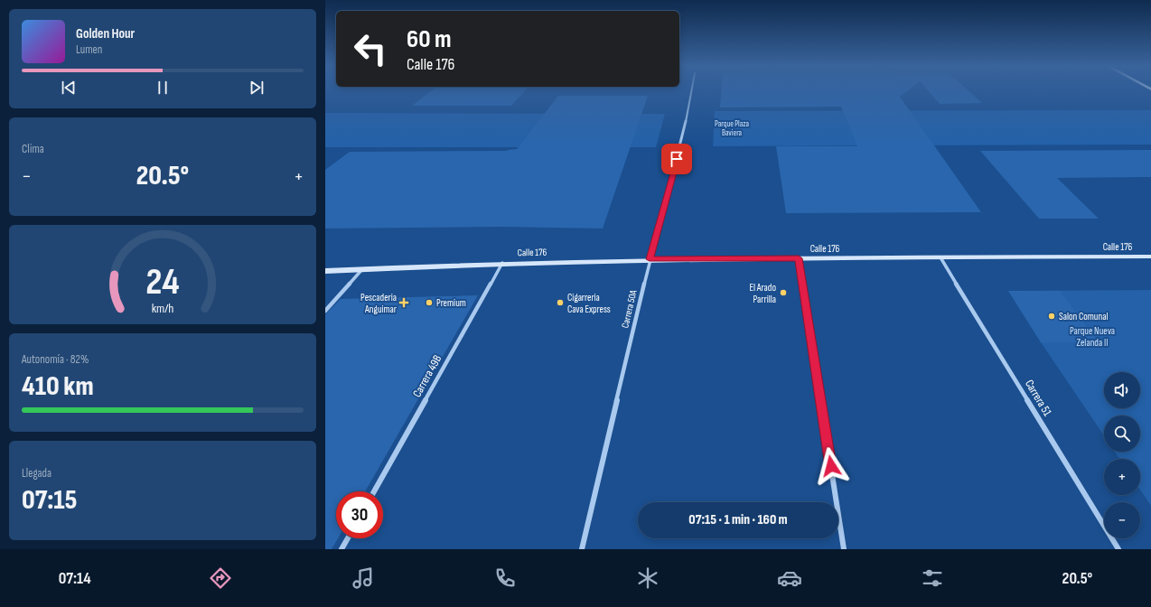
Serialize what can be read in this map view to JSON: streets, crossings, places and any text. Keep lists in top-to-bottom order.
{
  "streets": {
    "street": [
      "Calle 176",
      "Carrera 50A",
      "Carrera 49B",
      "Carrera 51"
    ]
  },
  "crossings": [
    ["Calle 176", "Carrera 50A"],
    ["Calle 176", "Carrera 49B"],
    ["Calle 176", "Carrera 51"]
  ],
  "parks": ["Parque Plaza Baviera", "Parque Nueva Zelanda II"],
  "places": {
    "other": [
      "El Arado Parrilla",
      "Premium",
      "Cigarreria Cava Express",
      "Salon Comunal"
    ],
    "health": ["Pescaderia Anguimar"]
  },
  "page": {
    "turn": ["60 m", "Calle 176"],
    "song": ["Golden Hour", "Lumen"],
    "tile": [
      "Clima",
      ["Autonomía · 82%", "410 km"],
      ["Llegada", "07:15"]
    ],
    "heat": ["−", "20.5°", "+"],
    "map_buttons": ["+", "−"],
    "limit": "30",
    "trip": "07:15 · 1 min · 160 m",
    "tabs": ["07:14", "20.5°"],
    "gauge": ["24", "km/h"]
  }
}
